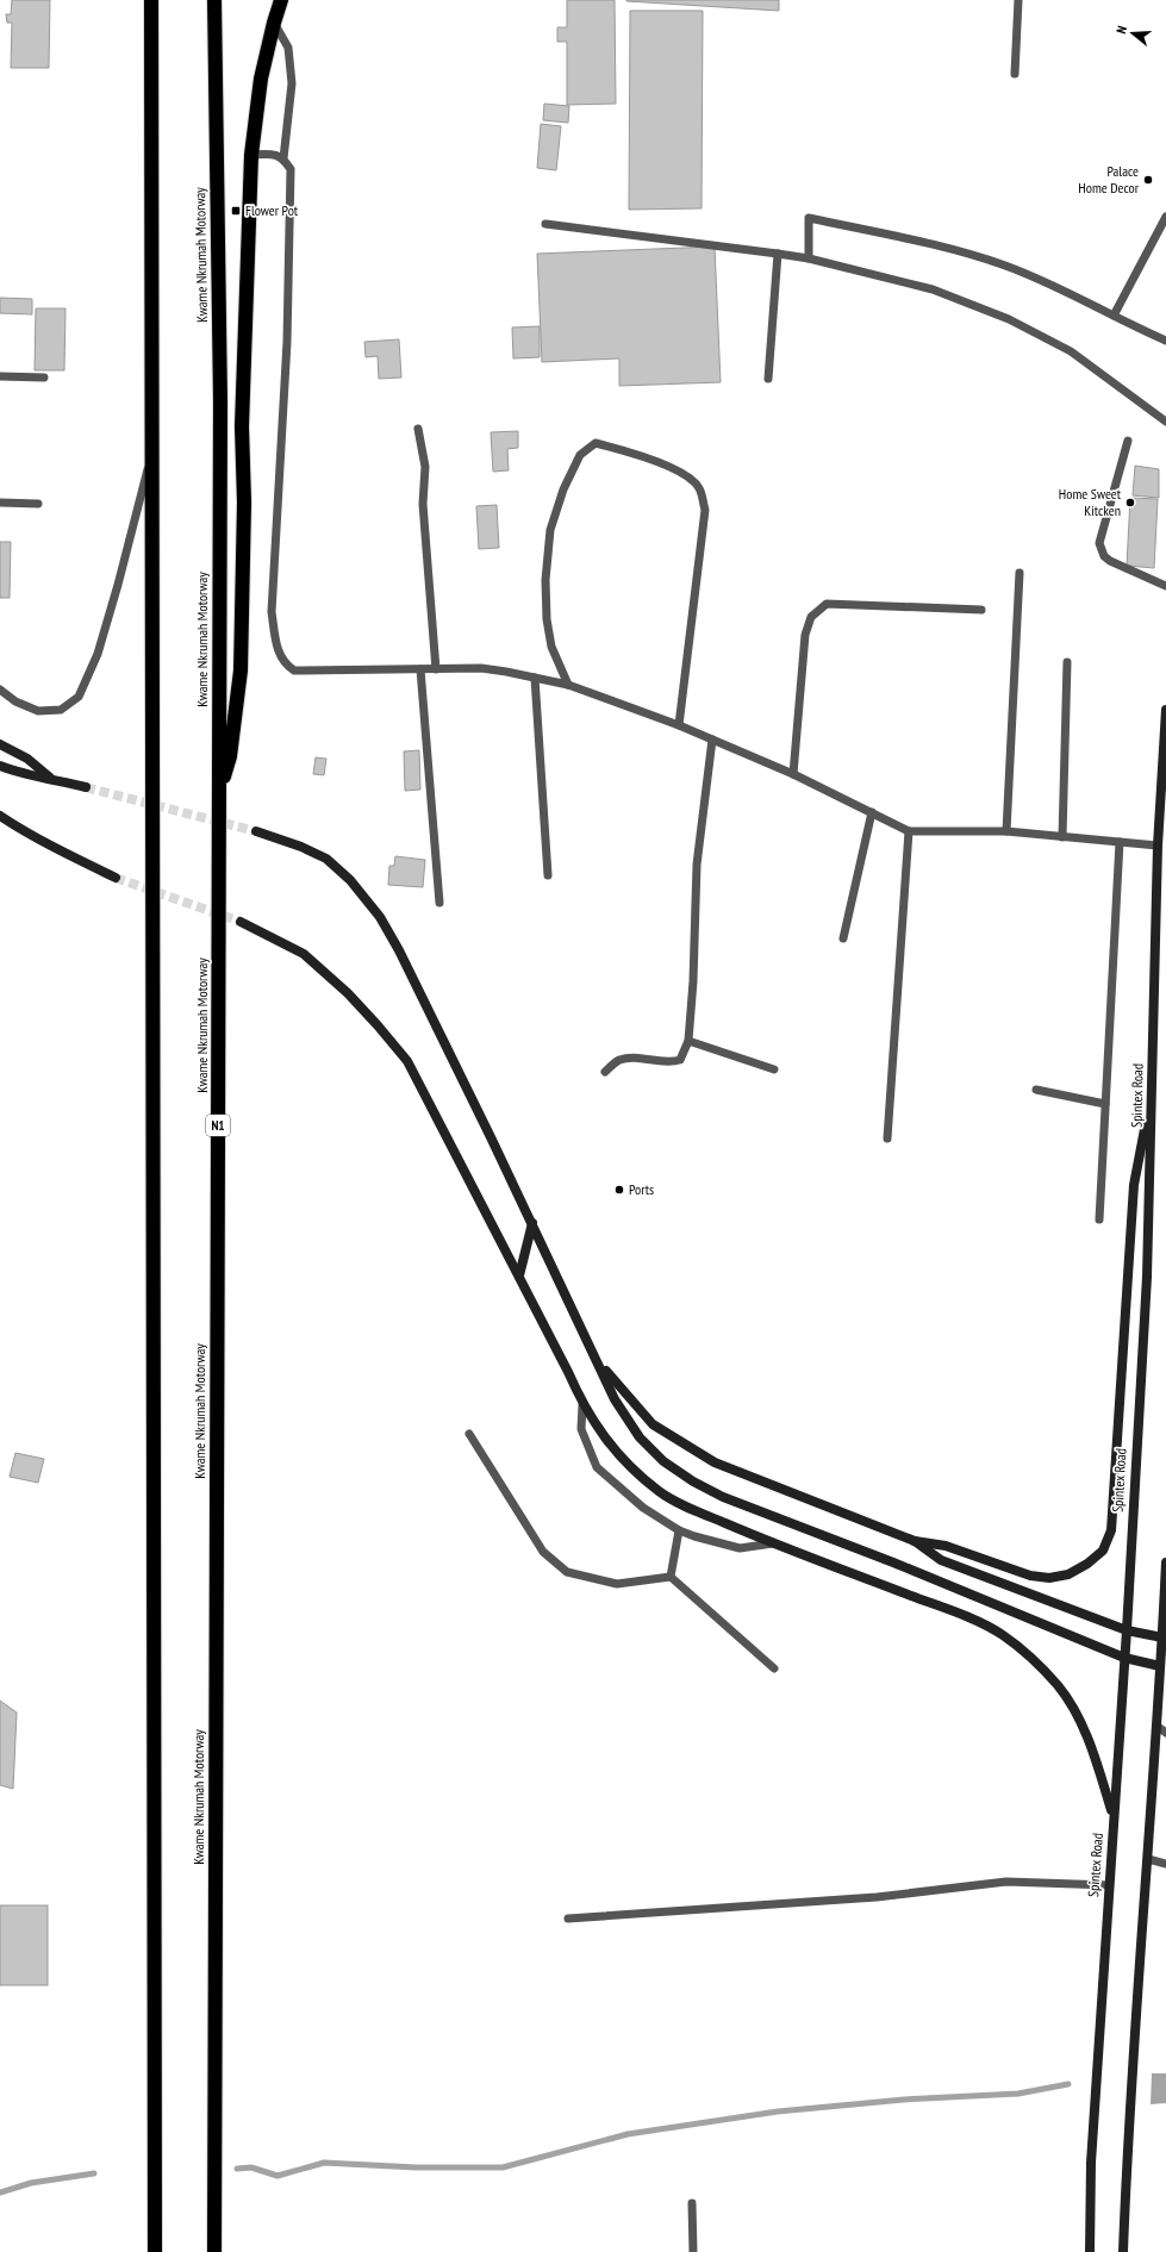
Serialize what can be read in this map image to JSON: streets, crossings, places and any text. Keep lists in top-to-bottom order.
{
  "streets": {
    "highway": ["Kwame Nkrumah Motorway", "N1"],
    "main road": ["Spintex Road"]
  },
  "places": {
    "other": ["Palace Home Decor", "Home Sweet Kitcken", "Ports"],
    "transit": ["Flower Pot"]
  },
  "north": "left"
}
